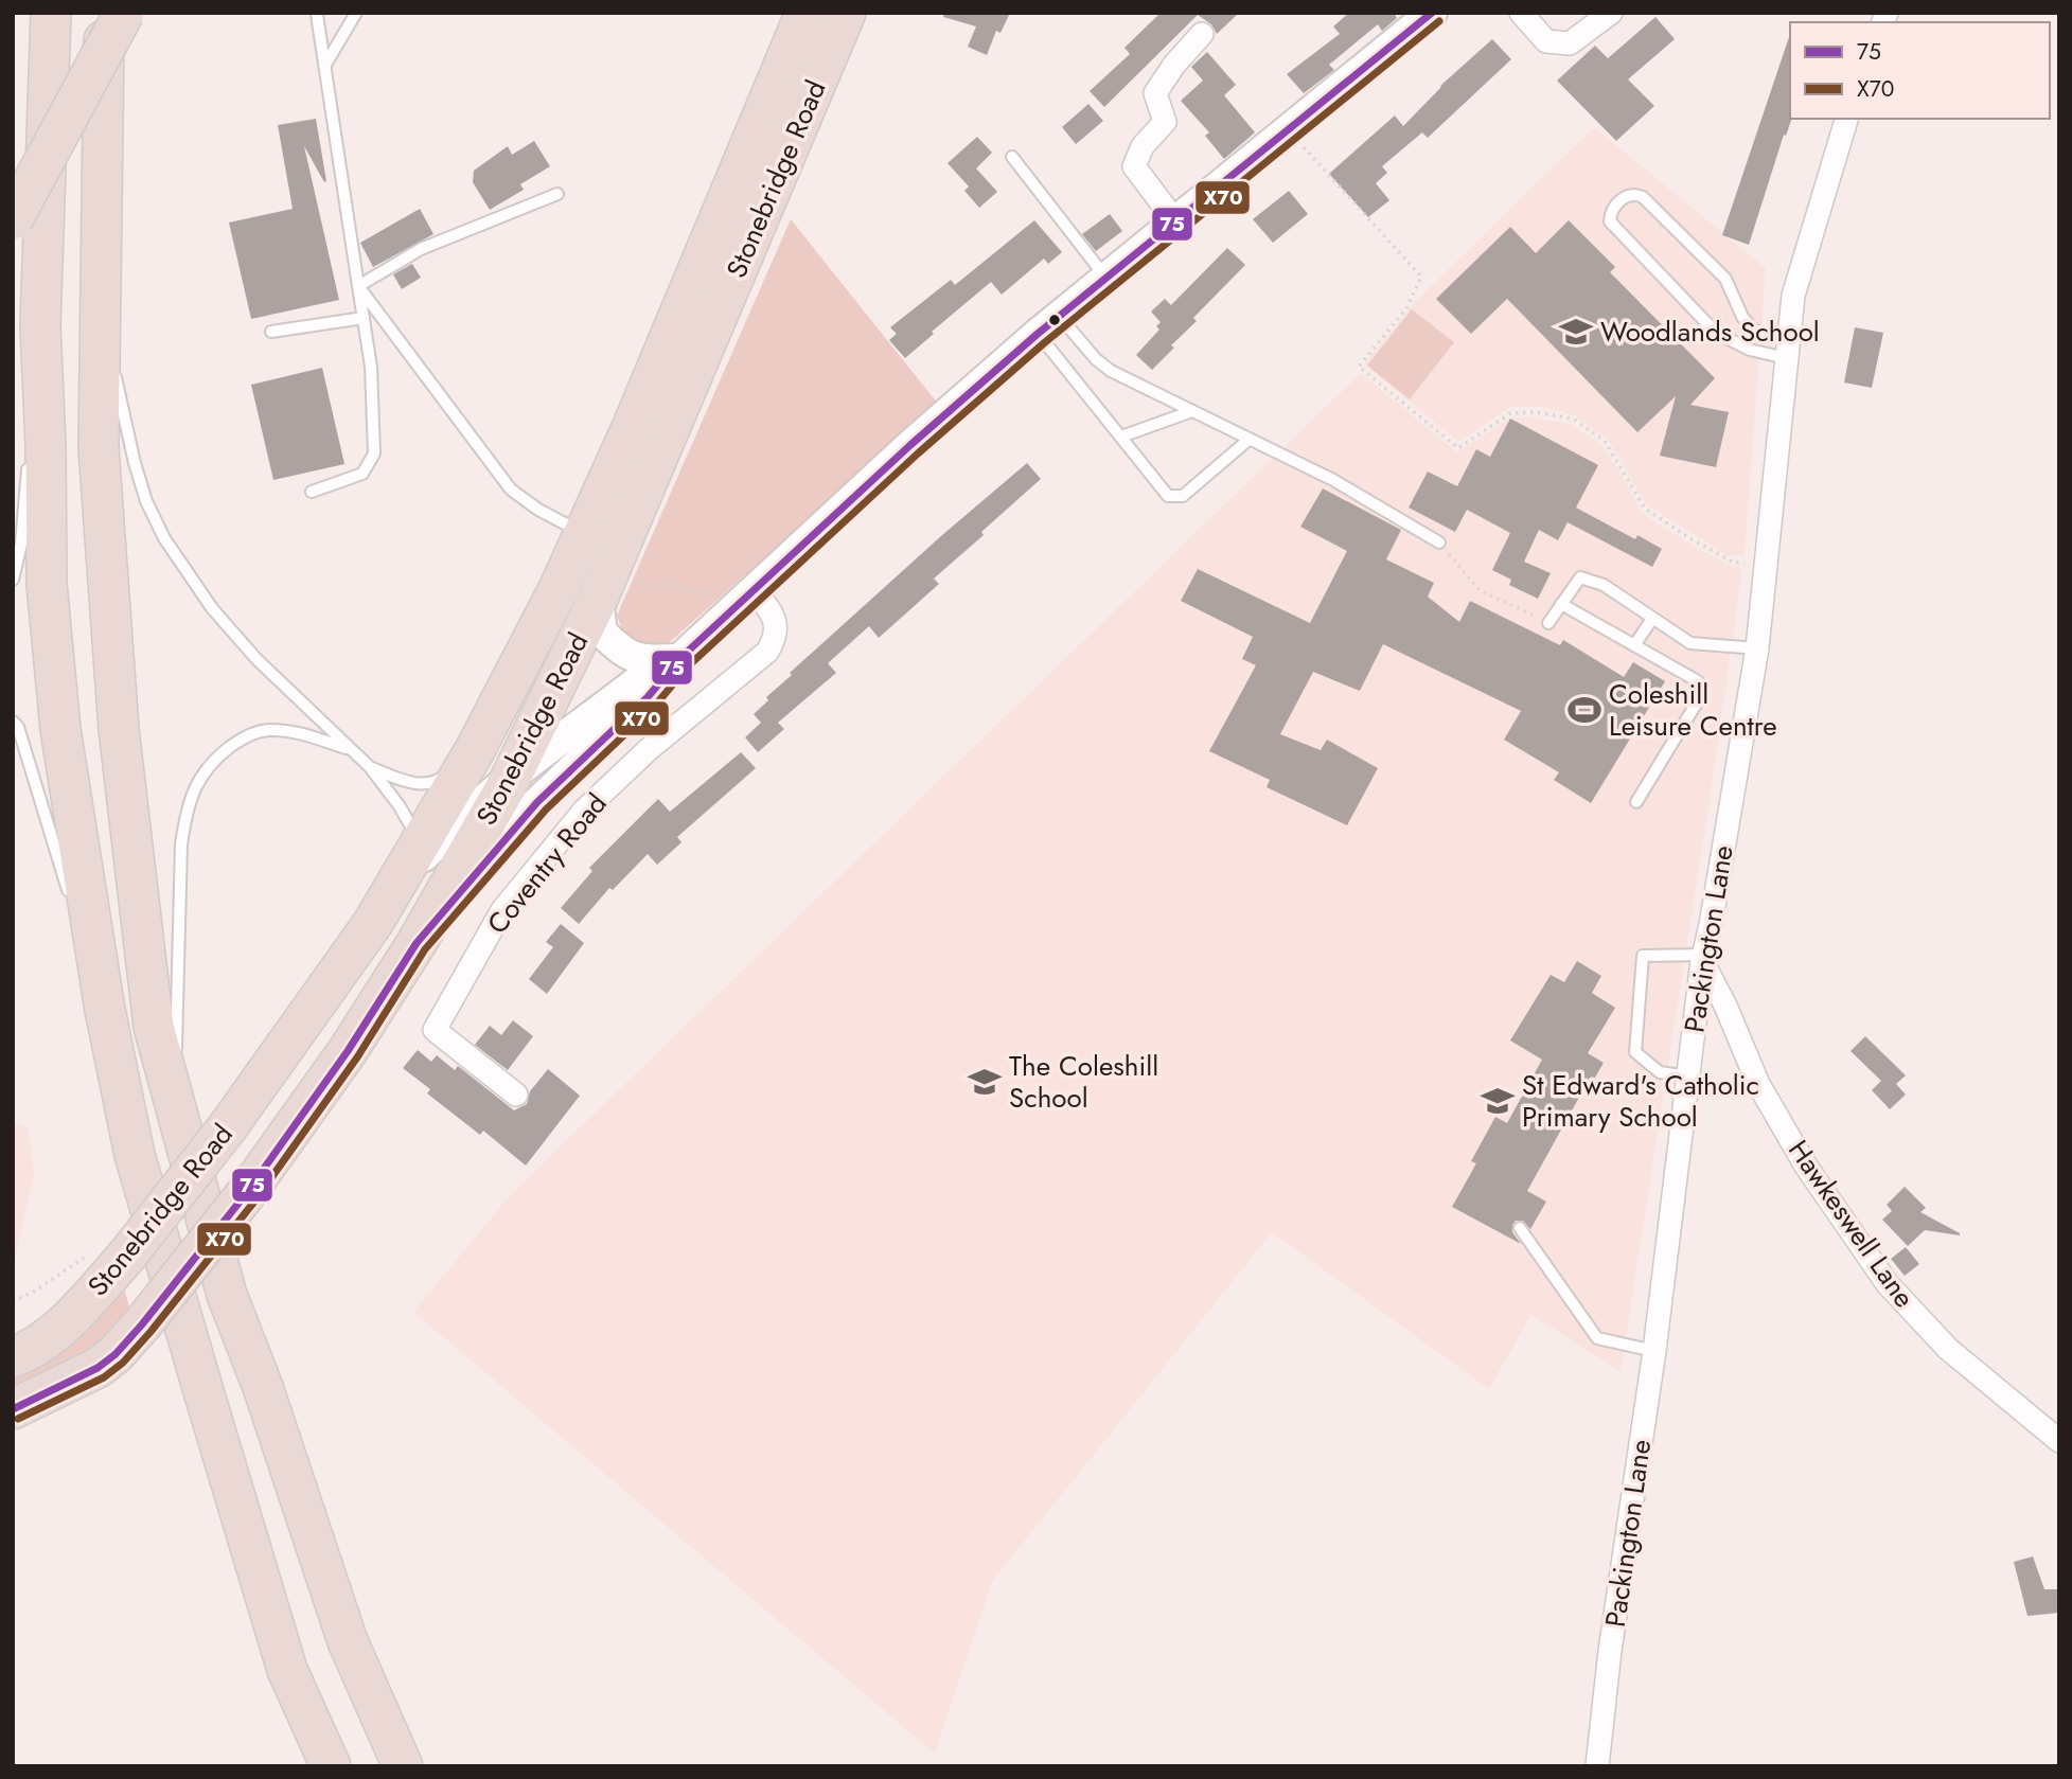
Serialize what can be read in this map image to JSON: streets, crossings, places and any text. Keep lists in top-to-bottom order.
{
  "streets": {
    "highway": ["Stonebridge Road"],
    "street": ["Coventry Road", "Packington Lane", "Hawkeswell Lane"]
  },
  "crossings": [
    ["Packington Lane", "Hawkeswell Lane"]
  ],
  "places": {
    "school or university": ["Woodlands School", "The Coleshill School", "St Edward's Catholic Primary School"],
    "sports": ["Coleshill Leisure Centre"]
  },
  "lines": ["transit line 75", "transit line X70"],
  "legend": ["75", "X70"]
}
